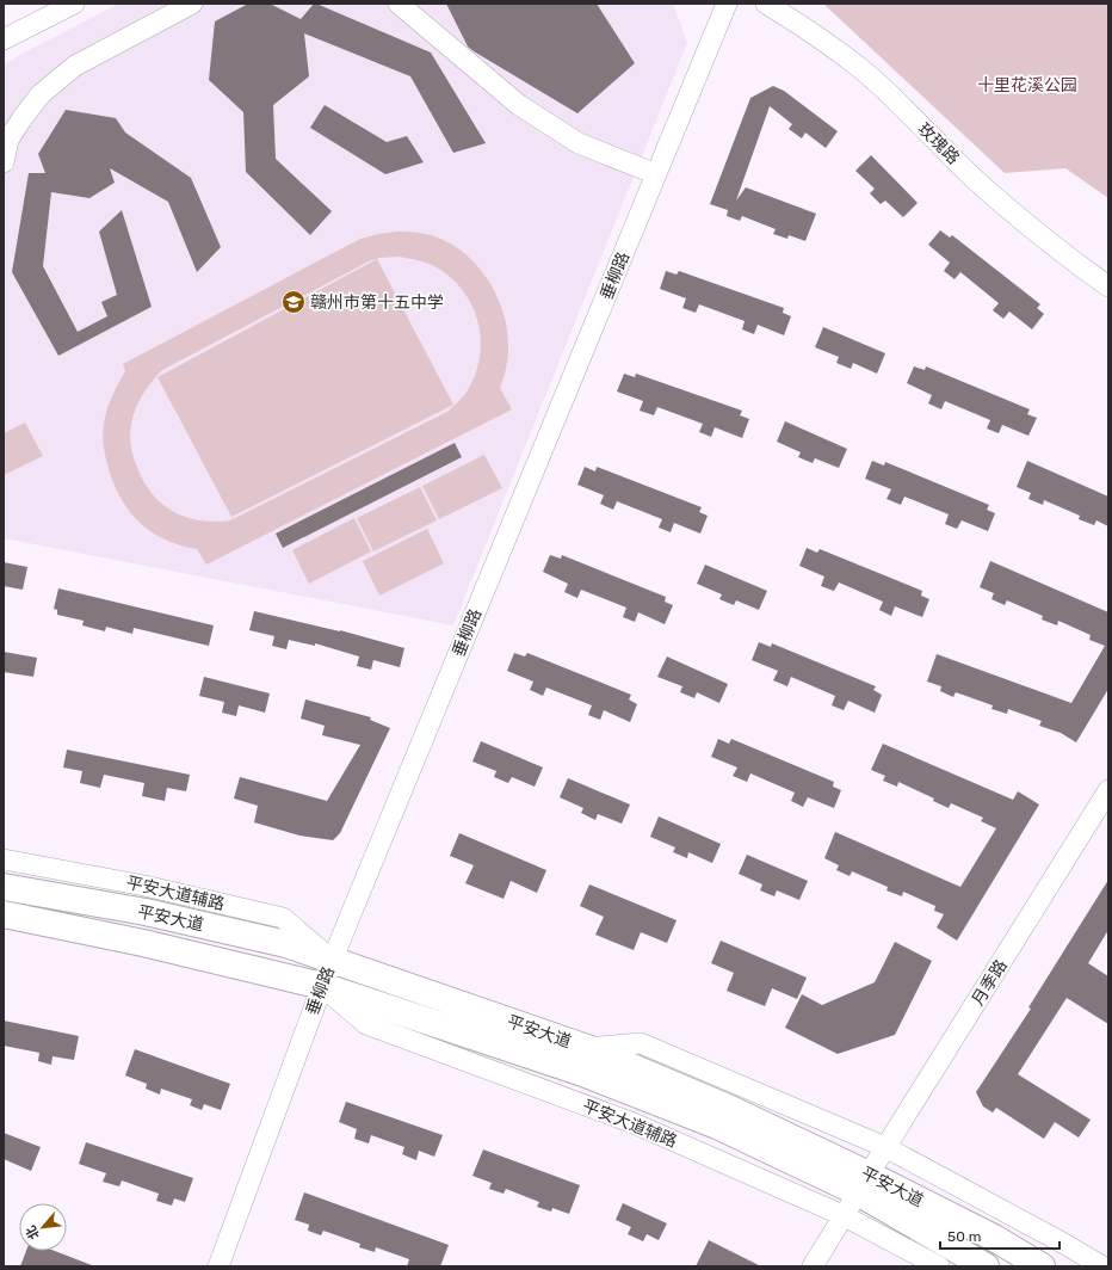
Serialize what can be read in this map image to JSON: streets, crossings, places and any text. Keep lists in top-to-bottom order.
{
  "streets": {
    "main road": ["平安大道"],
    "street": [
      "玫瑰路",
      "垂柳路",
      "平安大道辅路",
      "月季路"
    ]
  },
  "crossings": [
    ["垂柳路", "平安大道辅路"],
    ["垂柳路", "平安大道"],
    ["平安大道辅路", "平安大道"],
    ["平安大道辅路", "月季路"],
    ["平安大道", "月季路"]
  ],
  "parks": ["十里花溪公园"],
  "places": {
    "school or university": ["赣州市第十五中学"]
  },
  "scale_bar": "50 m",
  "north": "bottom left"
}
